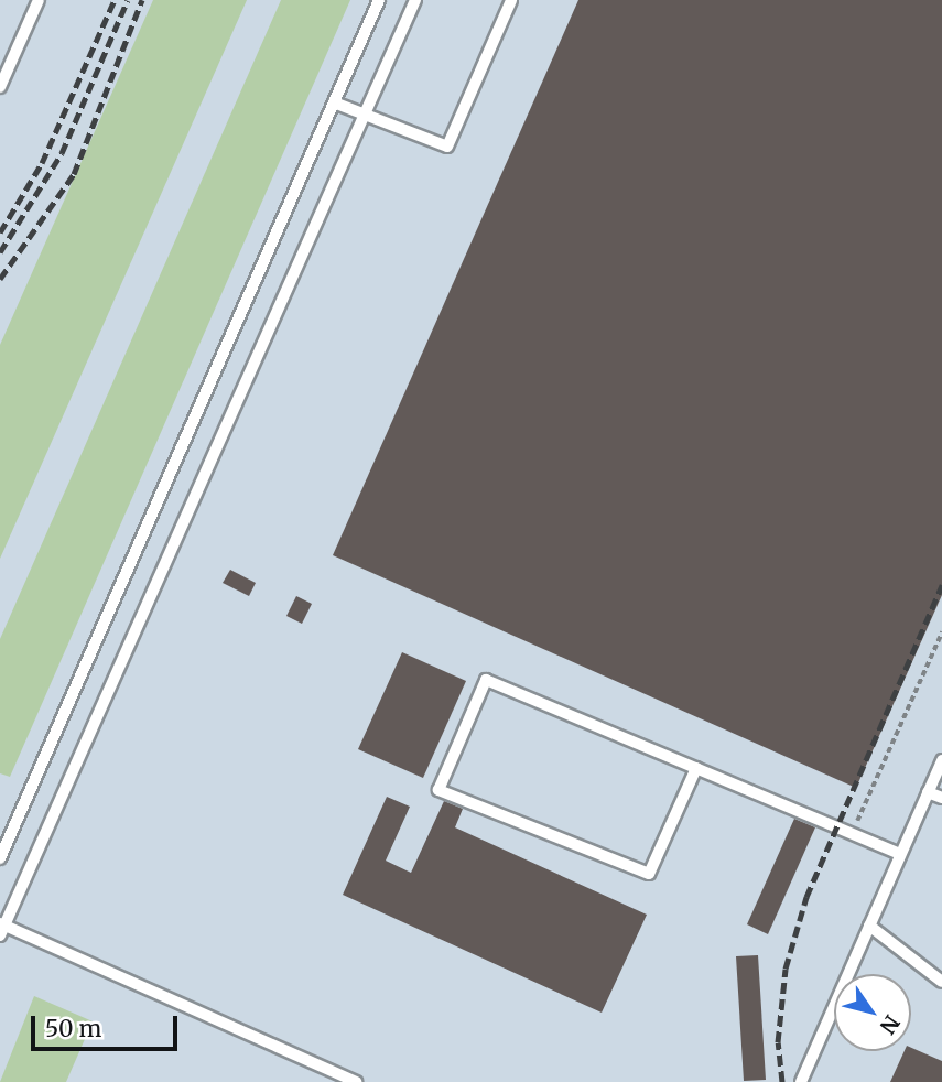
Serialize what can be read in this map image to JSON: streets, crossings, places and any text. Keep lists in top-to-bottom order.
{
  "scale_bar": "50 m",
  "north": "bottom right"
}
